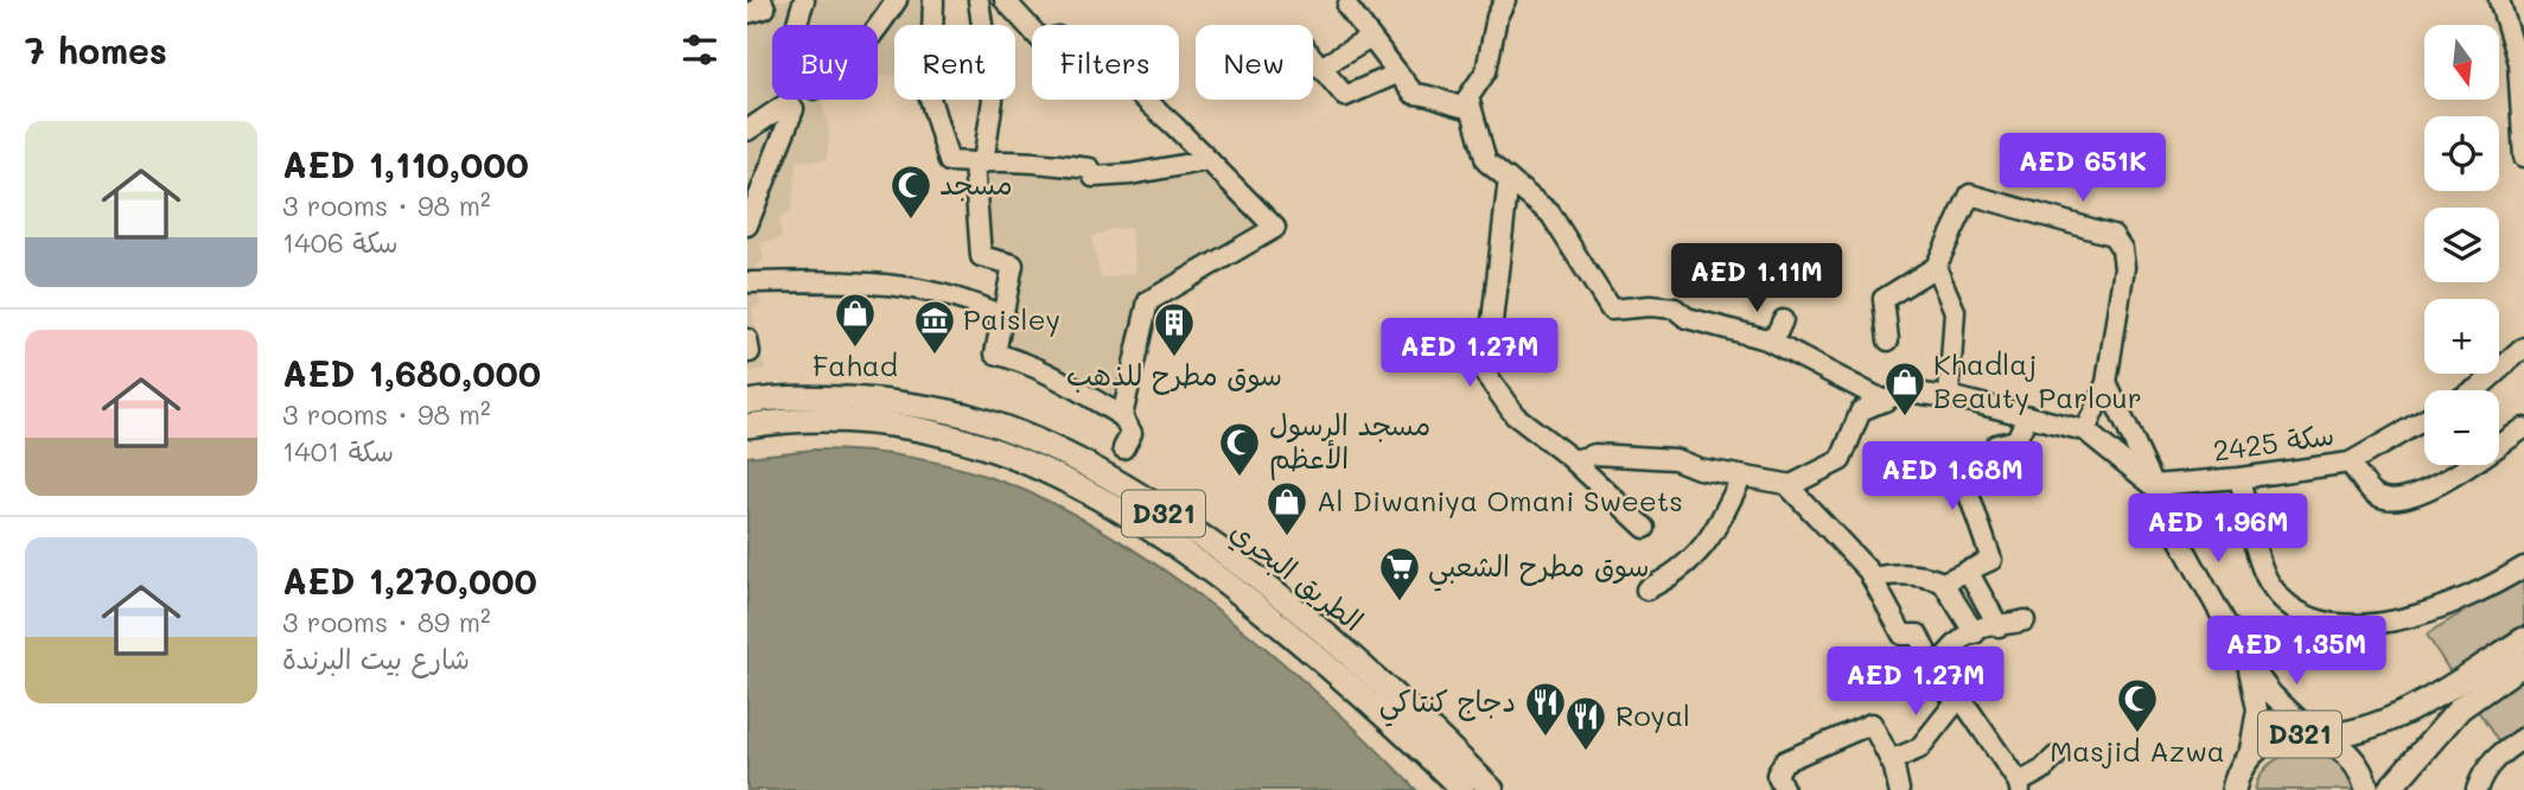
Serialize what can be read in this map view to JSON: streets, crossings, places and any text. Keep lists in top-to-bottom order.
{
  "streets": {
    "main road": ["D321", "الطريق البحري"],
    "street": ["سكة 2425"]
  },
  "places": {
    "mosque": ["مسجد", "مسجد الرسول الأعظم", "Masjid Azwa"],
    "shop": ["Fahad", "Khadlaj Beauty Parlour", "Al Diwaniya Omani Sweets"],
    "museum": ["Paisley"],
    "building": ["سوق مطرح للذهب"],
    "supermarket": ["سوق مطرح الشعبي"],
    "restaurant": ["دجاج كنتاكي", "Royal"]
  },
  "north": "bottom",
  "page": {
    "heading": "7 homes",
    "map_buttons": ["+", "−"],
    "chip": [
      "Buy",
      "Rent",
      "Filters",
      "New"
    ],
    "list": [
      {
        "name": "AED 1,110,000",
        "note": "3 rooms · 98 m² · 1406 سكة"
      },
      {
        "name": "AED 1,680,000",
        "note": "3 rooms · 98 m² · سكة 1401"
      },
      {
        "name": "AED 1,270,000",
        "note": "3 rooms · 89 m² · شارع بيت البرندة"
      }
    ],
    "price": [
      "AED 651K",
      "AED 1.11M",
      "AED 1.27M",
      "AED 1.68M",
      "AED 1.96M",
      "AED 1.35M",
      "AED 1.27M"
    ]
  }
}
